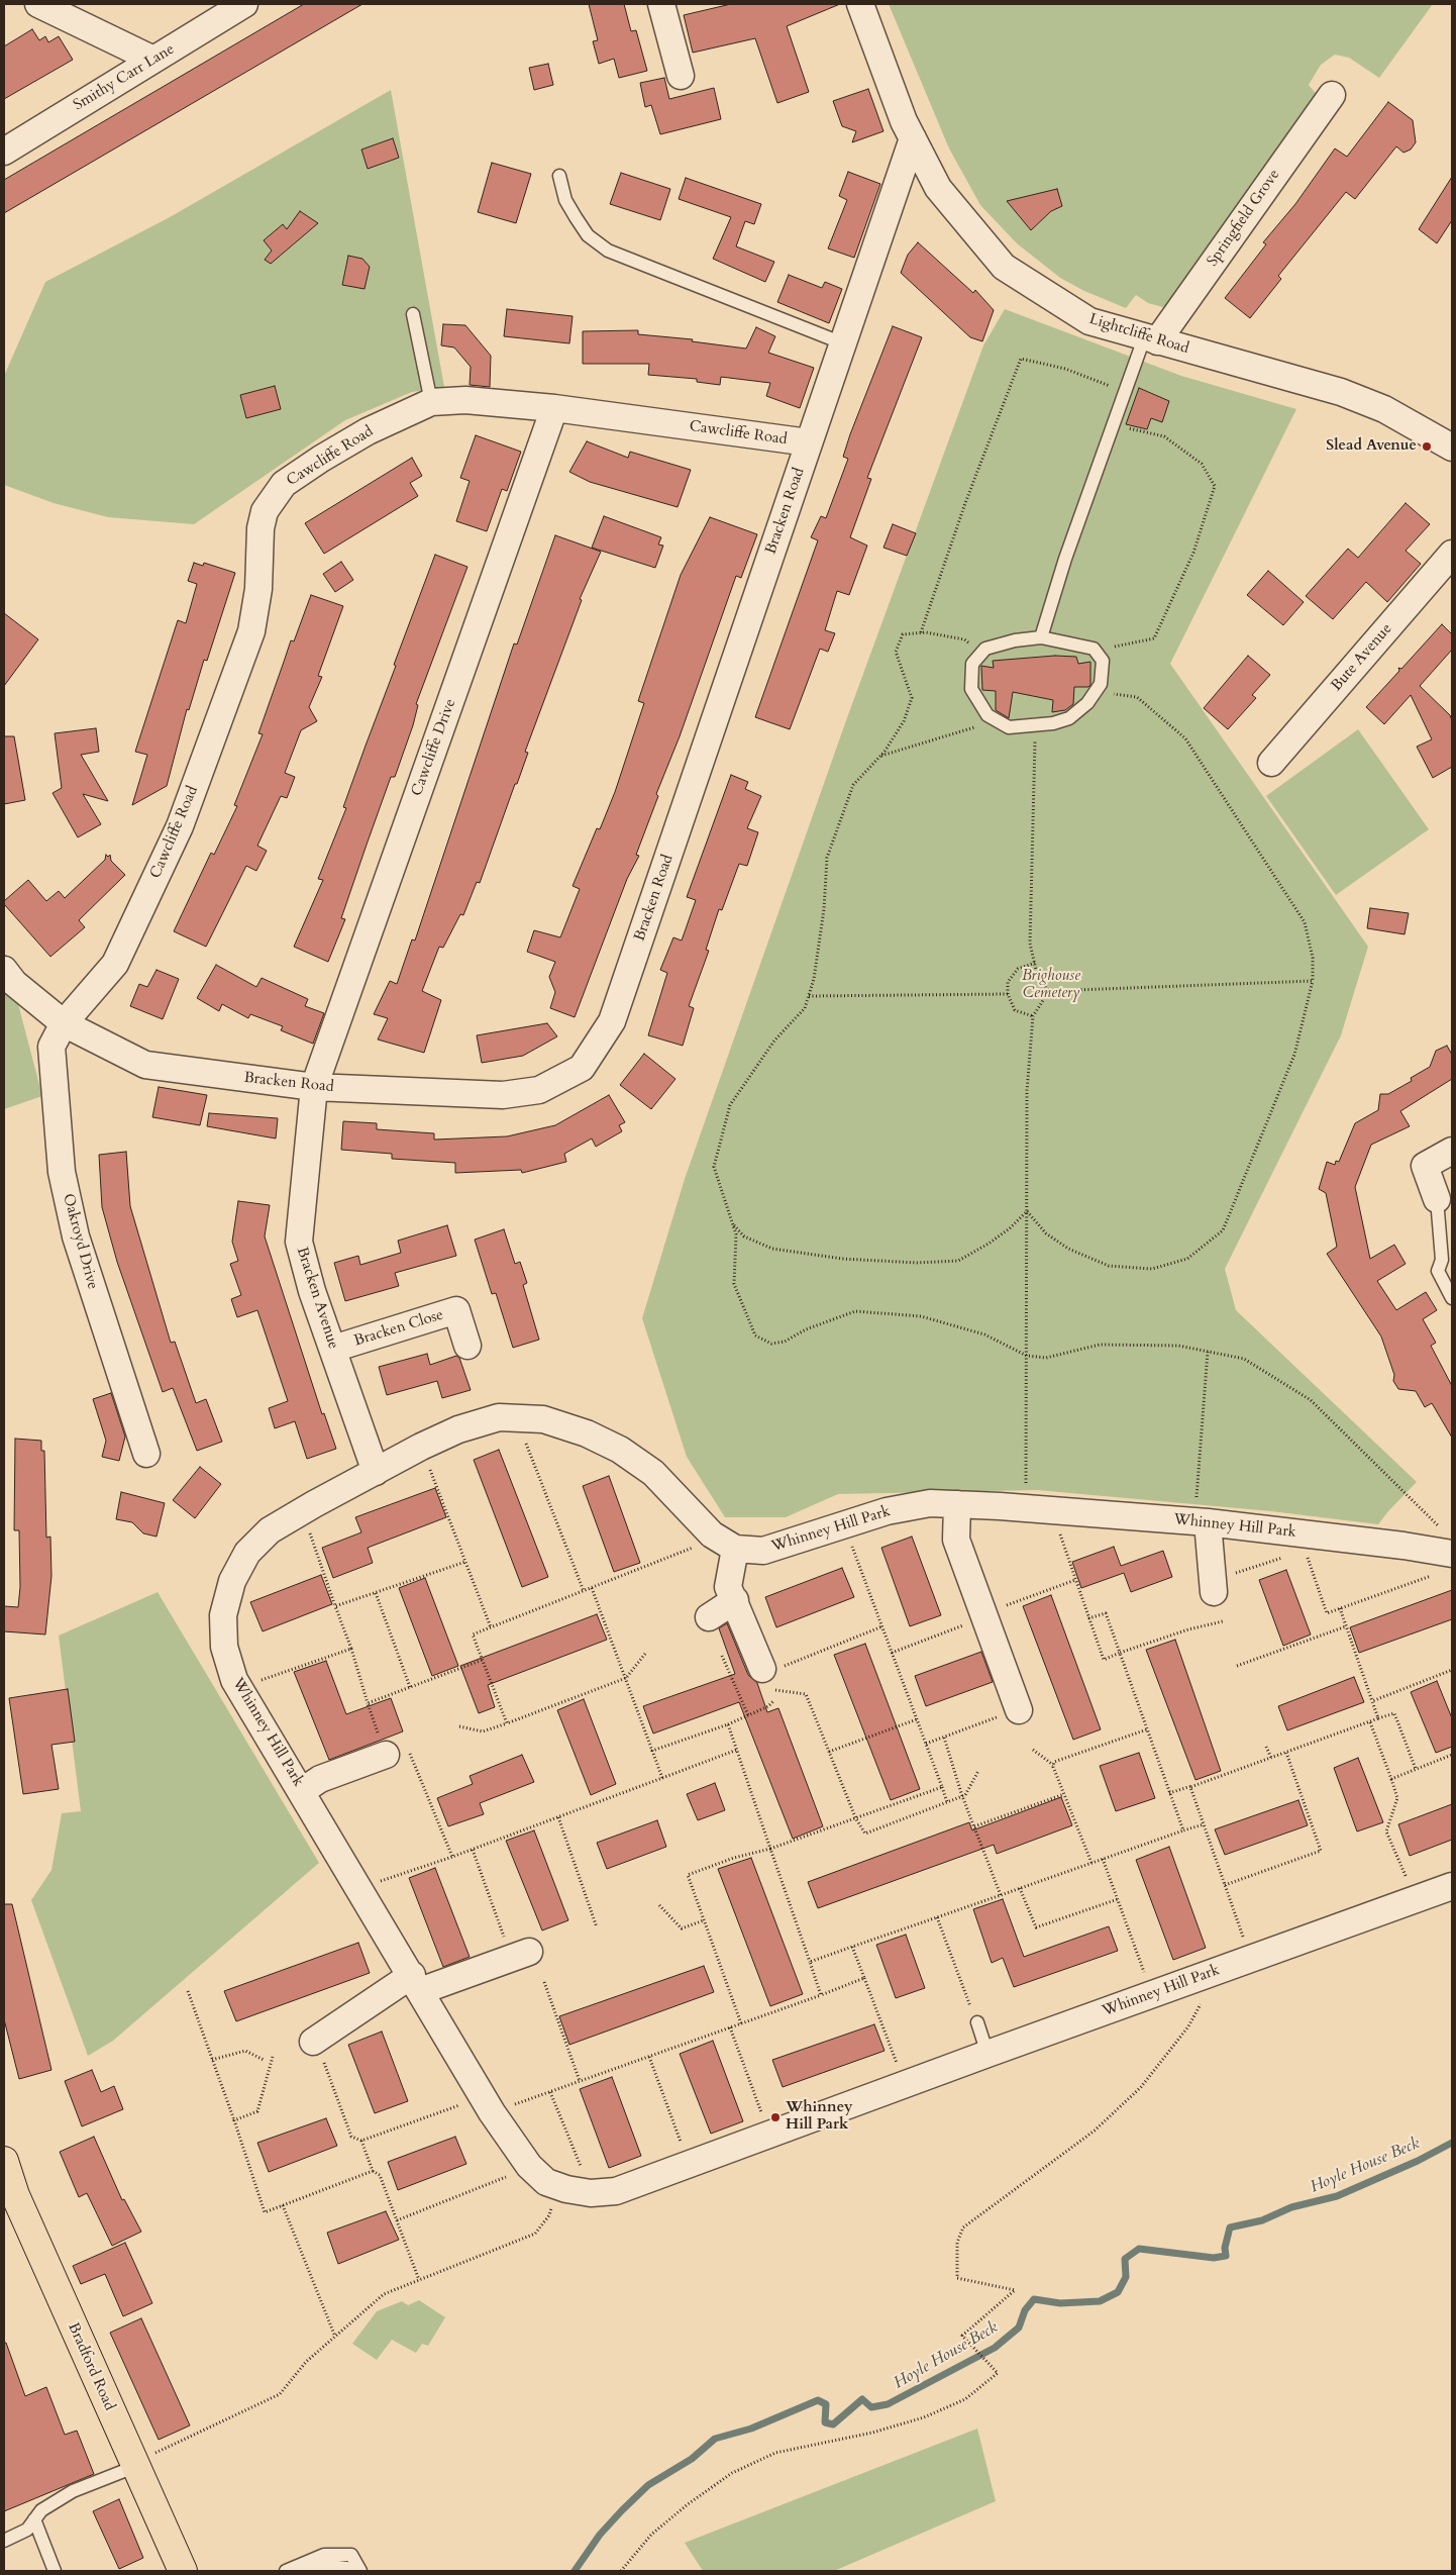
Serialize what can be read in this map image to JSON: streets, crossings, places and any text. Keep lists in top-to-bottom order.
{
  "streets": {
    "main road": ["Bradford Road"],
    "street": [
      "Smithy Carr Lane",
      "Springfield Grove",
      "Lightcliffe Road",
      "Cawcliffe Road",
      "Bracken Road",
      "Bute Avenue",
      "Cawcliffe Drive",
      "Oakroyd Drive",
      "Bracken Avenue",
      "Bracken Close",
      "Whinney Hill Park"
    ]
  },
  "crossings": [
    ["Springfield Grove", "Lightcliffe Road"],
    ["Lightcliffe Road", "Bracken Road"],
    ["Cawcliffe Road", "Bracken Road"],
    ["Cawcliffe Road", "Cawcliffe Drive"],
    ["Cawcliffe Road", "Oakroyd Drive"],
    ["Bracken Road", "Cawcliffe Drive"],
    ["Bracken Road", "Oakroyd Drive"],
    ["Bracken Road", "Bracken Avenue"],
    ["Cawcliffe Drive", "Bracken Avenue"],
    ["Bracken Avenue", "Bracken Close"],
    ["Bracken Avenue", "Whinney Hill Park"]
  ],
  "water": ["Hoyle House Beck"],
  "parks": ["Brighouse Cemetery"],
  "places": ["Slead Avenue", "Whinney Hill Park"]
}
